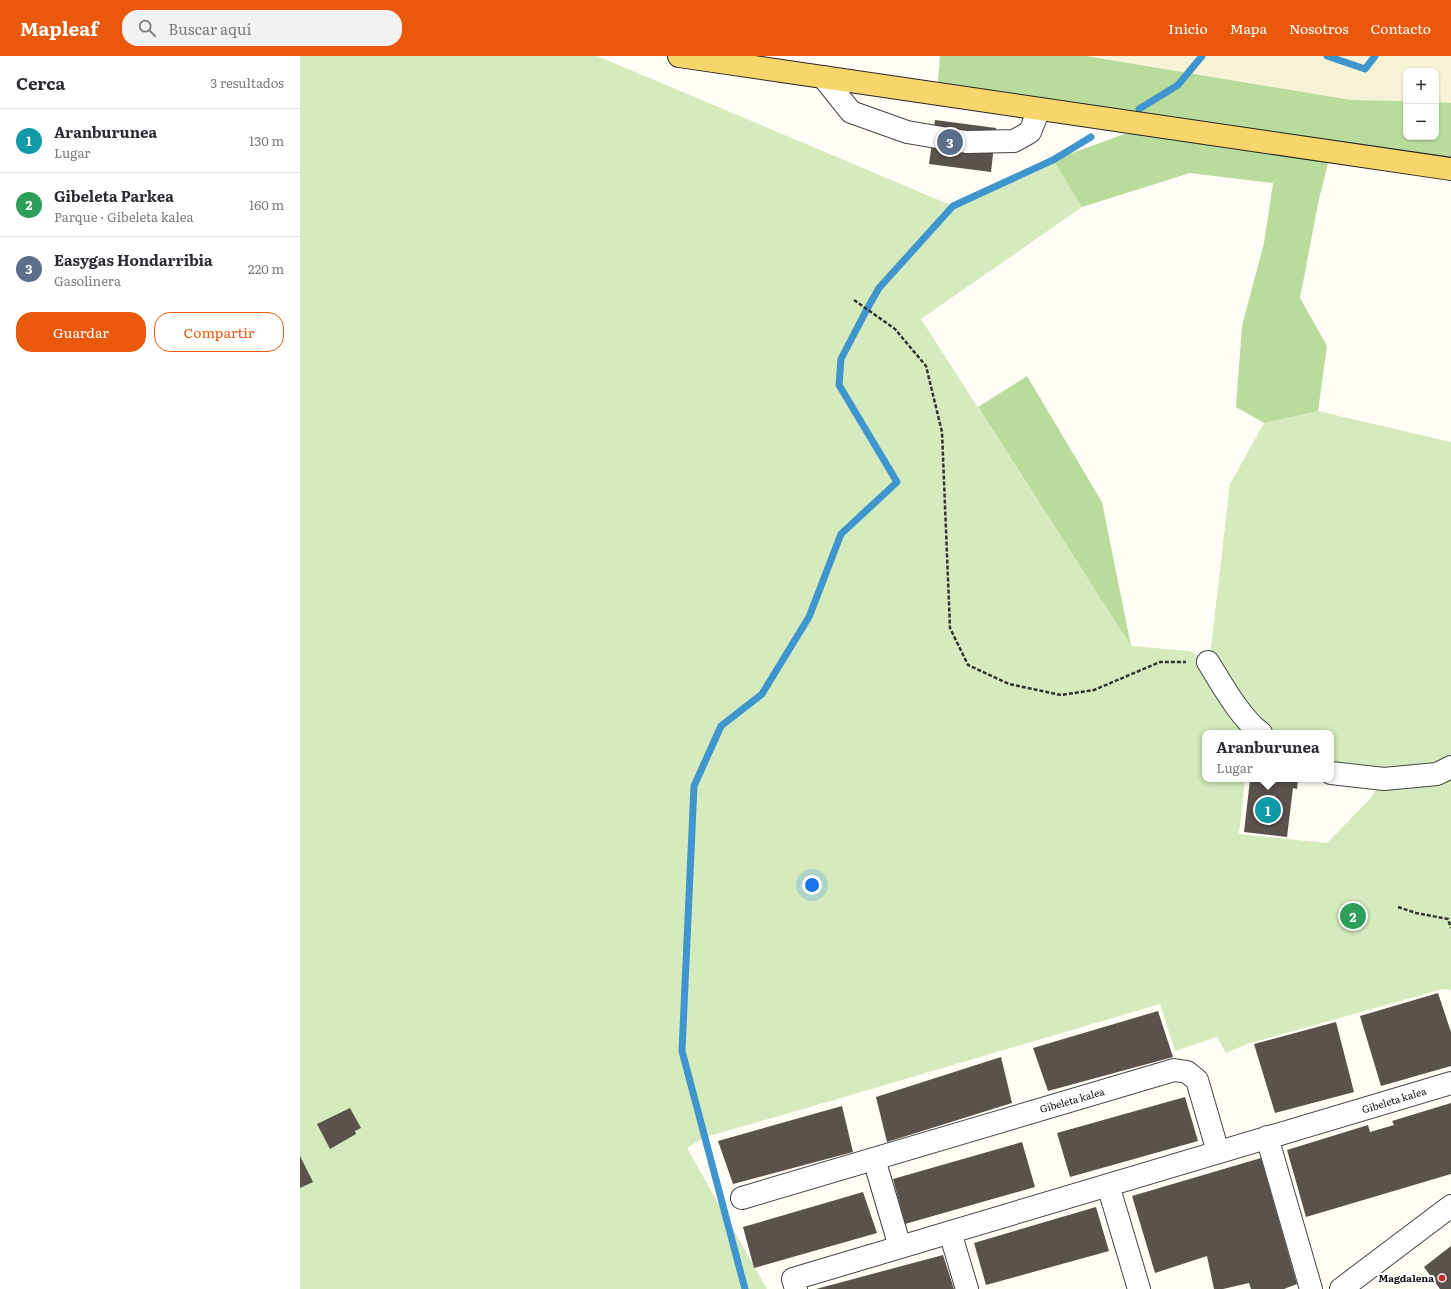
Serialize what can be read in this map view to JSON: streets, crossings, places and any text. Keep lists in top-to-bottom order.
{
  "streets": {
    "street": ["Gibeleta kalea"]
  },
  "places": ["Magdalena"],
  "page": {
    "header": "Mapleaf",
    "search": "Buscar aquí",
    "nav": [
      "Inicio",
      "Mapa",
      "Nosotros",
      "Contacto"
    ],
    "heading": ["Cerca", "3 resultados"],
    "map_buttons": ["+", "−"],
    "list": [
      {
        "mark": "1",
        "name": "Aranburunea",
        "note": "Lugar",
        "value": "130 m"
      },
      {
        "mark": "2",
        "name": "Gibeleta Parkea",
        "note": "Parque · Gibeleta kalea",
        "value": "160 m"
      },
      {
        "mark": "3",
        "name": "Easygas Hondarribia",
        "note": "Gasolinera",
        "value": "220 m"
      }
    ],
    "pins": ["3", "1", "2"],
    "buttons": ["Guardar", "Compartir"],
    "popup": ["Aranburunea", "Lugar"]
  }
}
